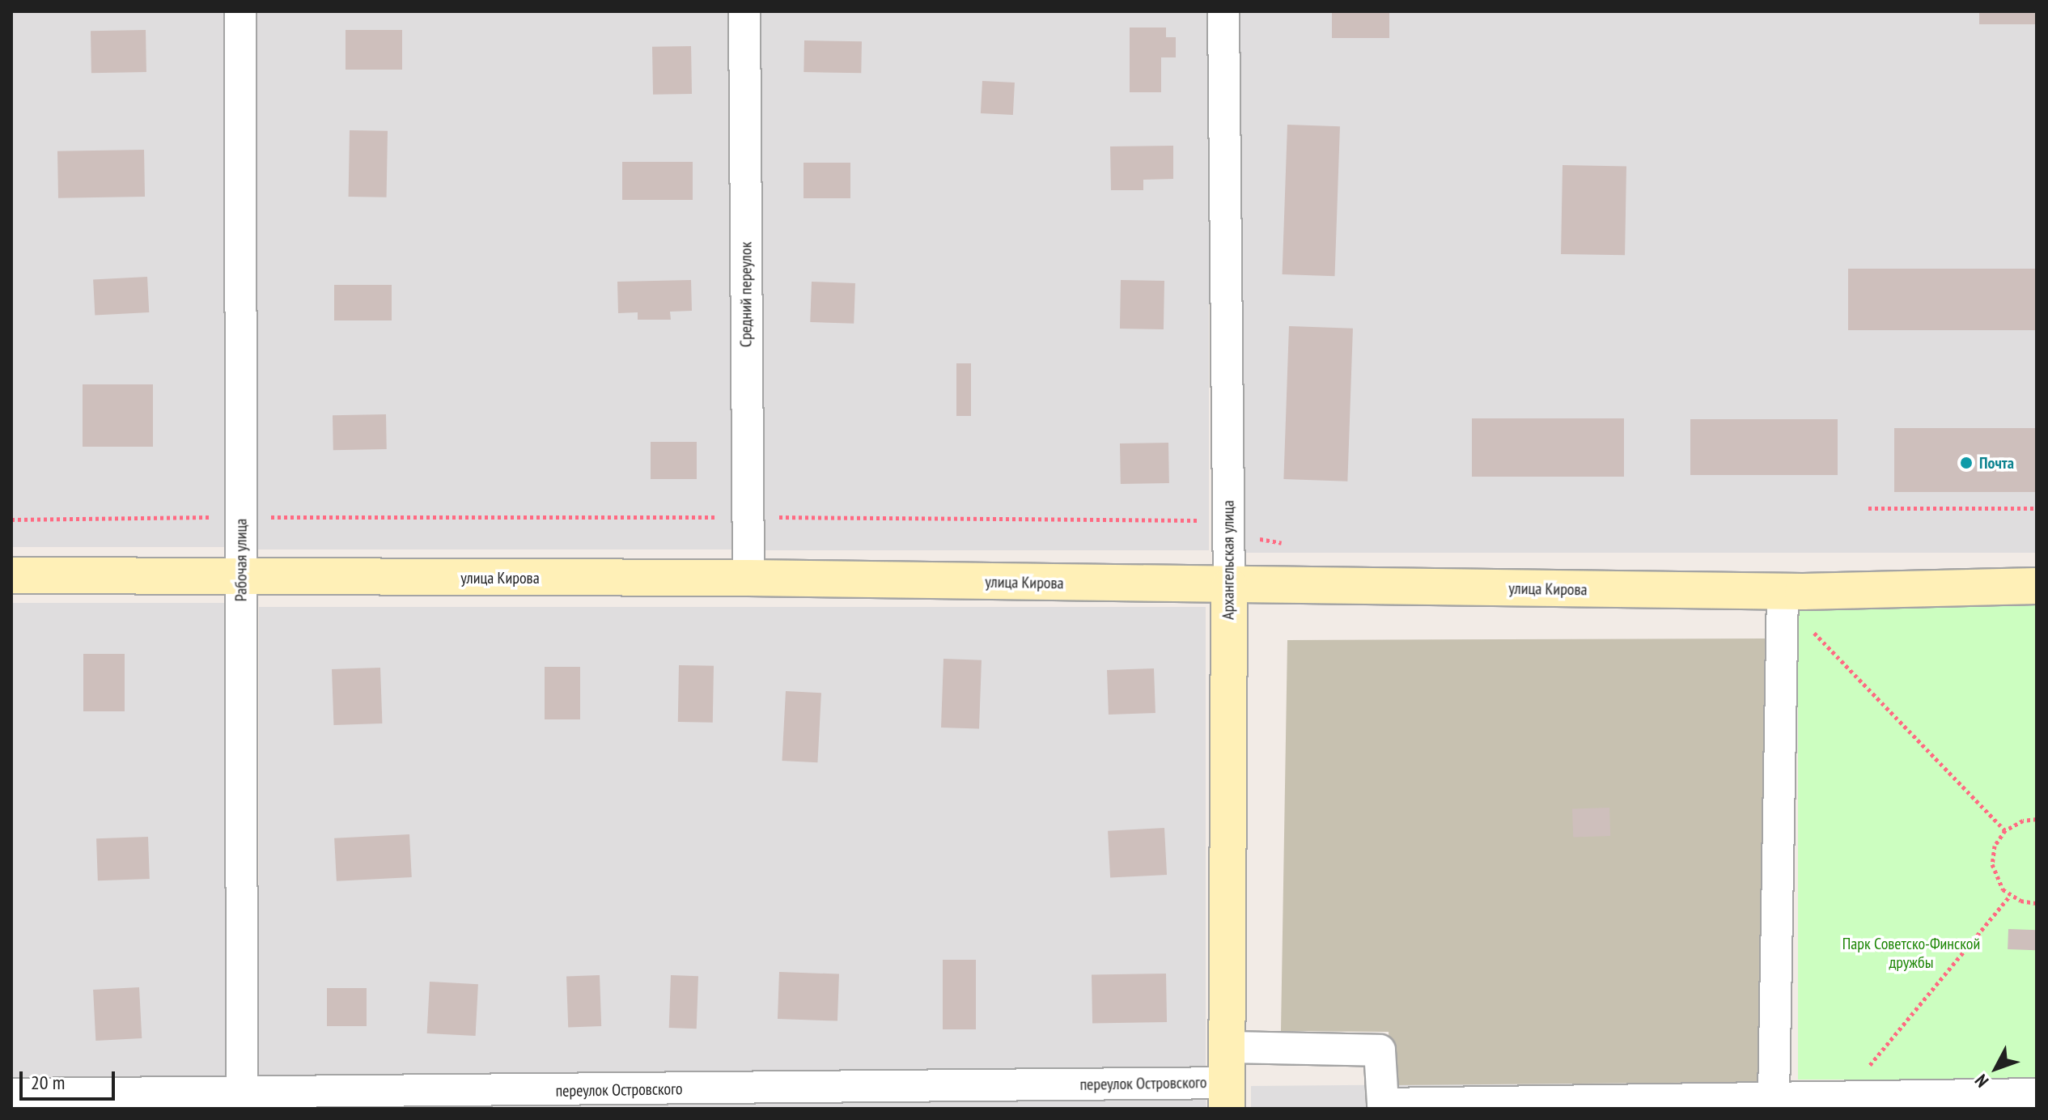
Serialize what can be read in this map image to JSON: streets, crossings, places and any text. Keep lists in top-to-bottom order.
{
  "streets": {
    "main road": ["Архангельская улица", "улица Кирова"],
    "street": ["Средний переулок", "Рабочая улица", "переулок Островского"]
  },
  "crossings": [
    ["Средний переулок", "улица Кирова"],
    ["Рабочая улица", "улица Кирова"],
    ["Рабочая улица", "переулок Островского"],
    ["Архангельская улица", "улица Кирова"],
    ["Архангельская улица", "переулок Островского"]
  ],
  "parks": ["Парк Советско-Финской дружбы"],
  "places": ["Почта"],
  "scale_bar": "20 m",
  "north": "bottom left"
}
